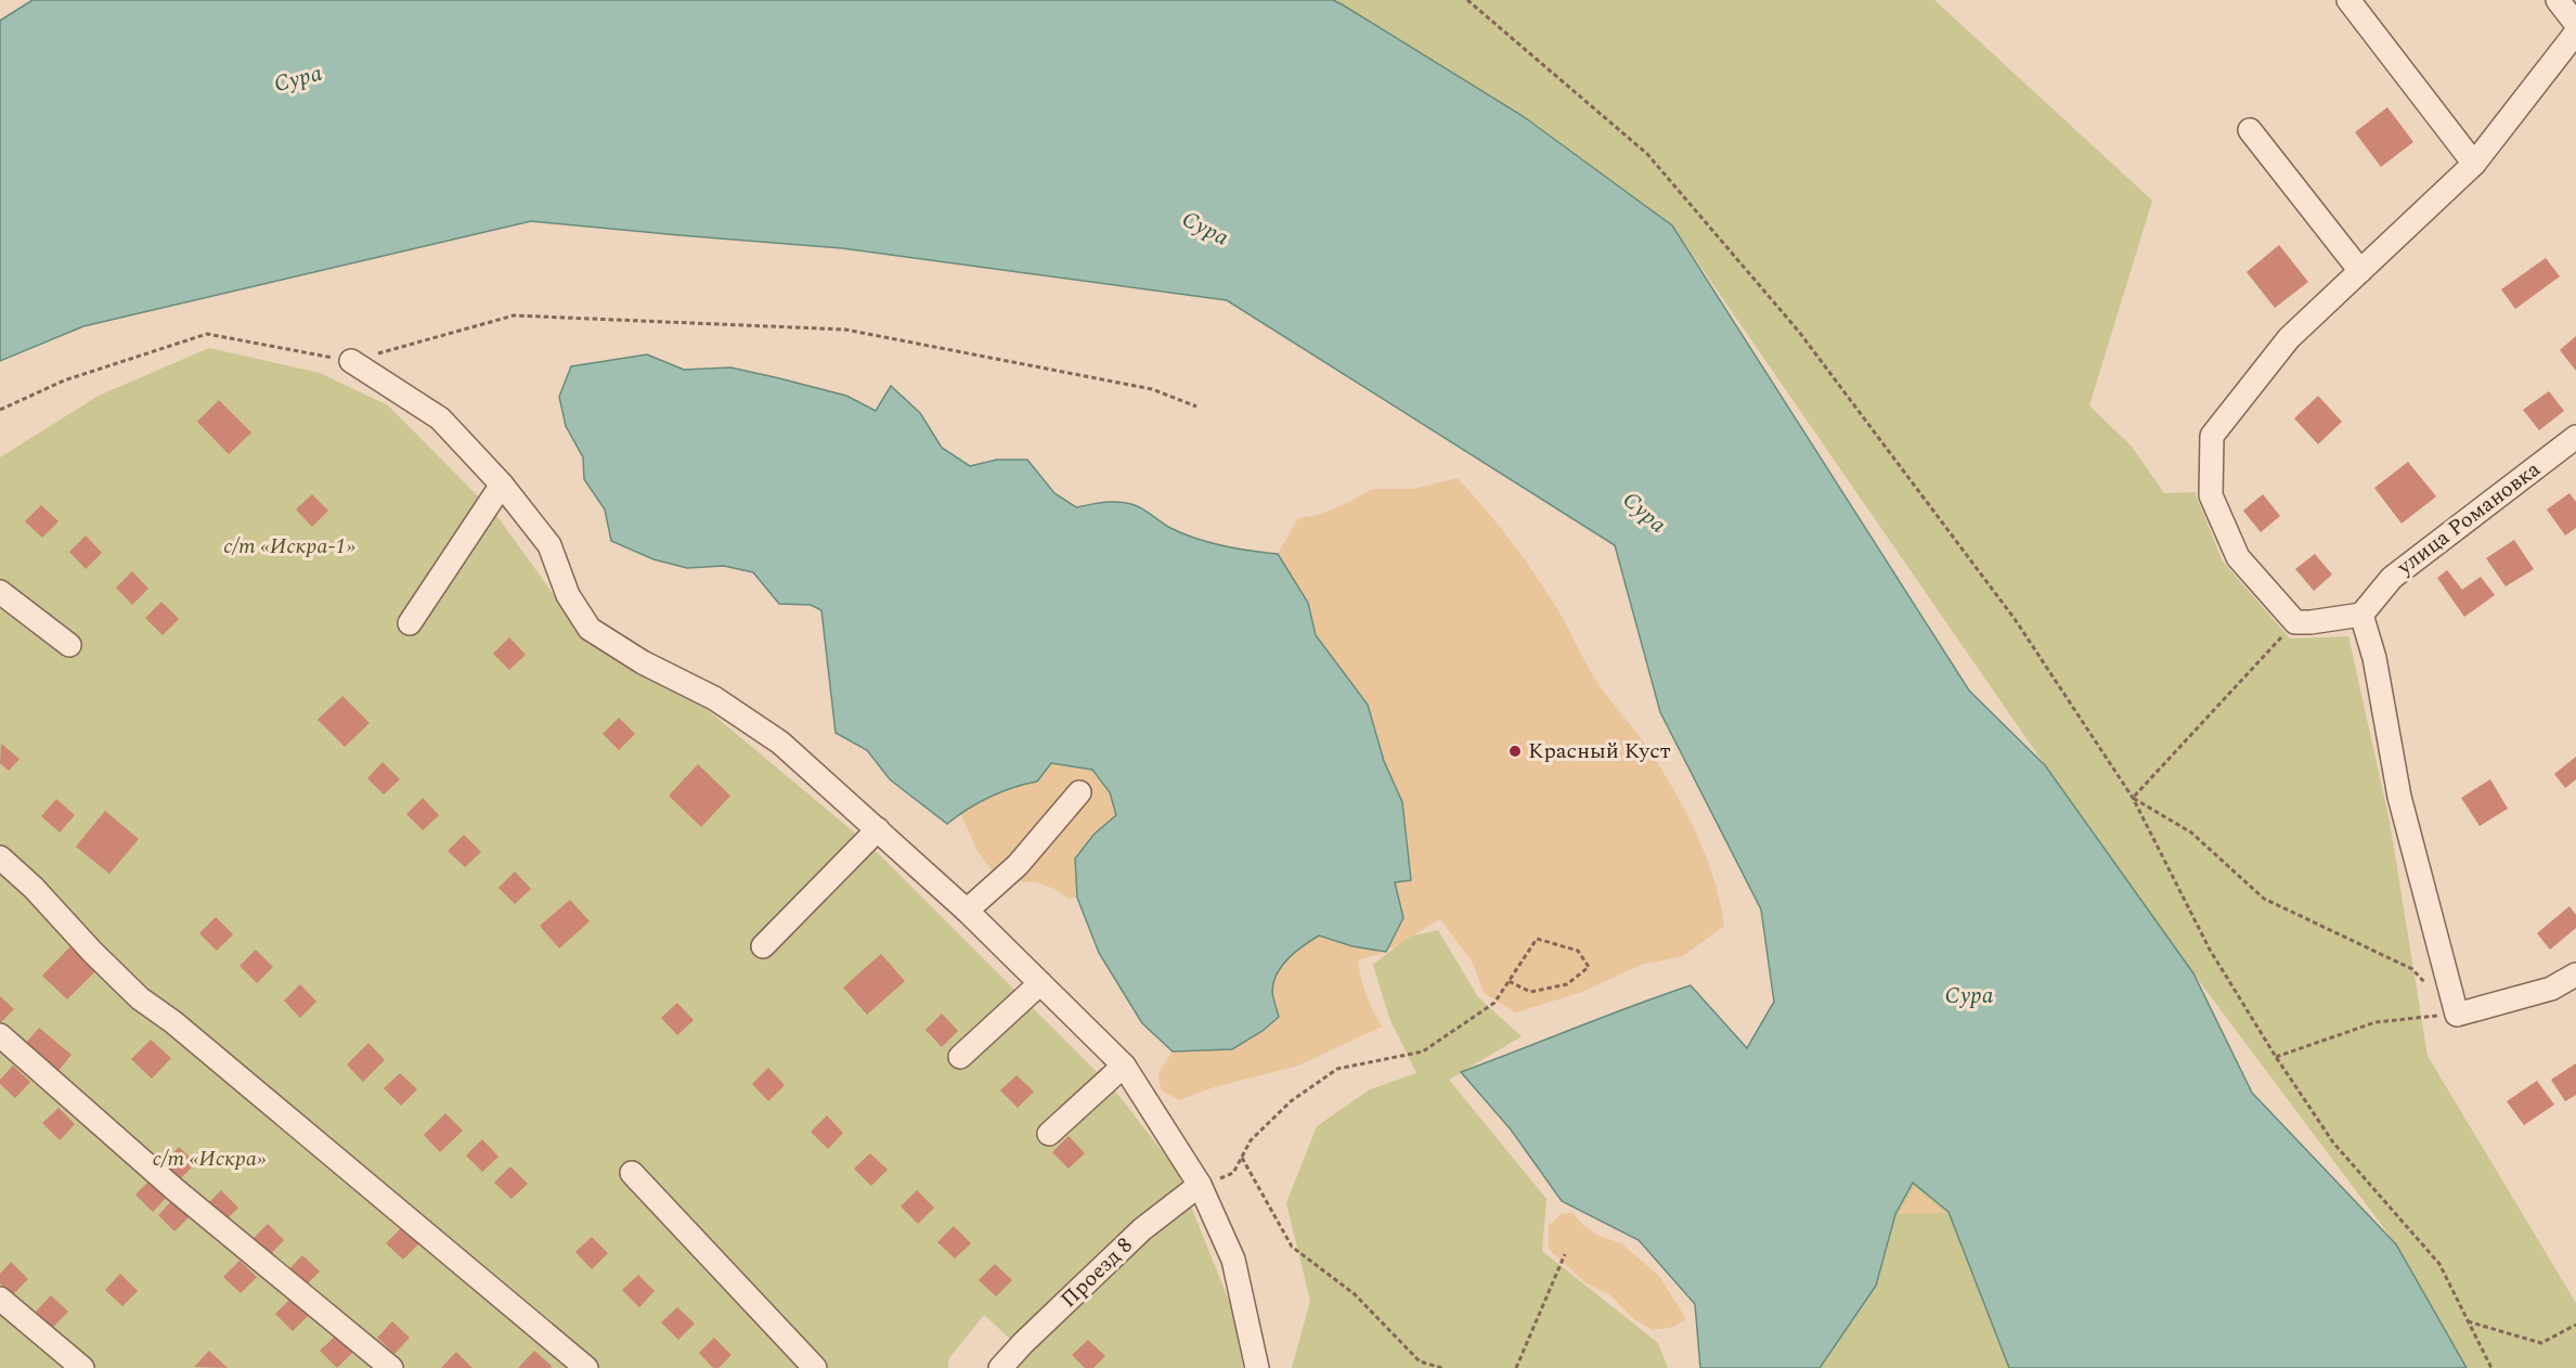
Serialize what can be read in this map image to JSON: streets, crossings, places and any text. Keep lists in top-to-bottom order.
{
  "streets": {
    "street": ["улица Романовка", "Проезд 8"]
  },
  "water": ["Сура"],
  "parks": ["с/т «Искра-1»", "с/т «Искра»"],
  "places": ["Красный Куст"]
}
